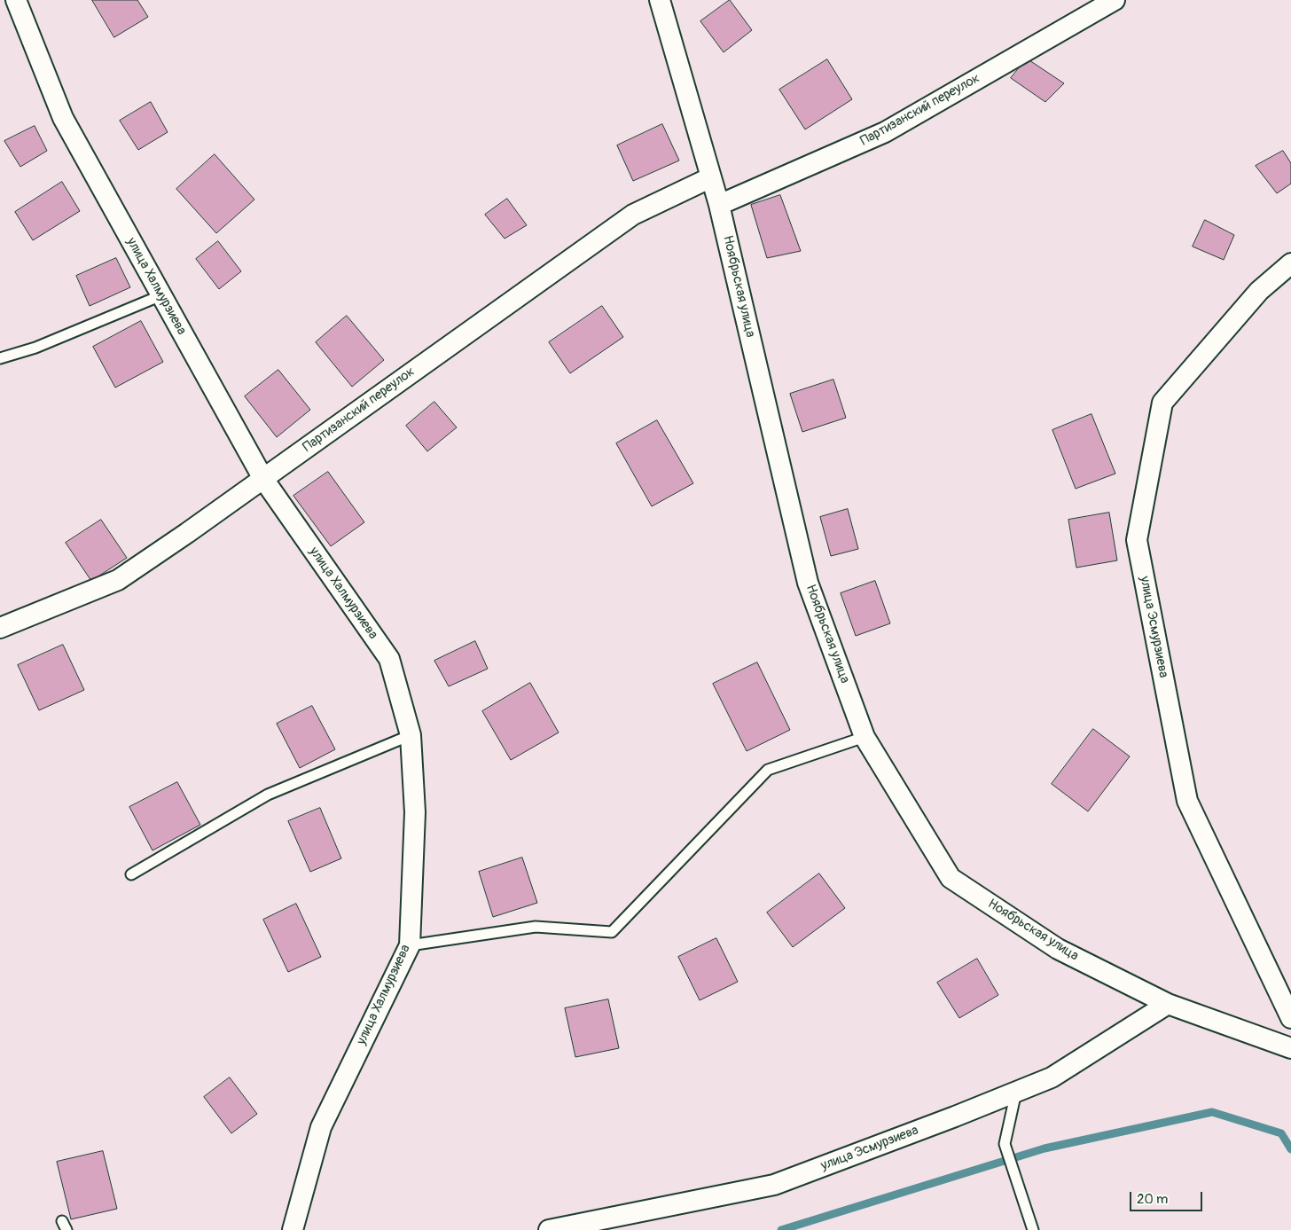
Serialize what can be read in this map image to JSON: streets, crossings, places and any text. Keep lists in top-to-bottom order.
{
  "streets": {
    "street": [
      "Партизанский переулок",
      "улица Халмурзиева",
      "Ноябрьская улица",
      "улица Эсмурзиева"
    ]
  },
  "crossings": [
    ["Партизанский переулок", "улица Халмурзиева"],
    ["Партизанский переулок", "Ноябрьская улица"],
    ["Ноябрьская улица", "улица Эсмурзиева"]
  ],
  "scale_bar": "20 m"
}
